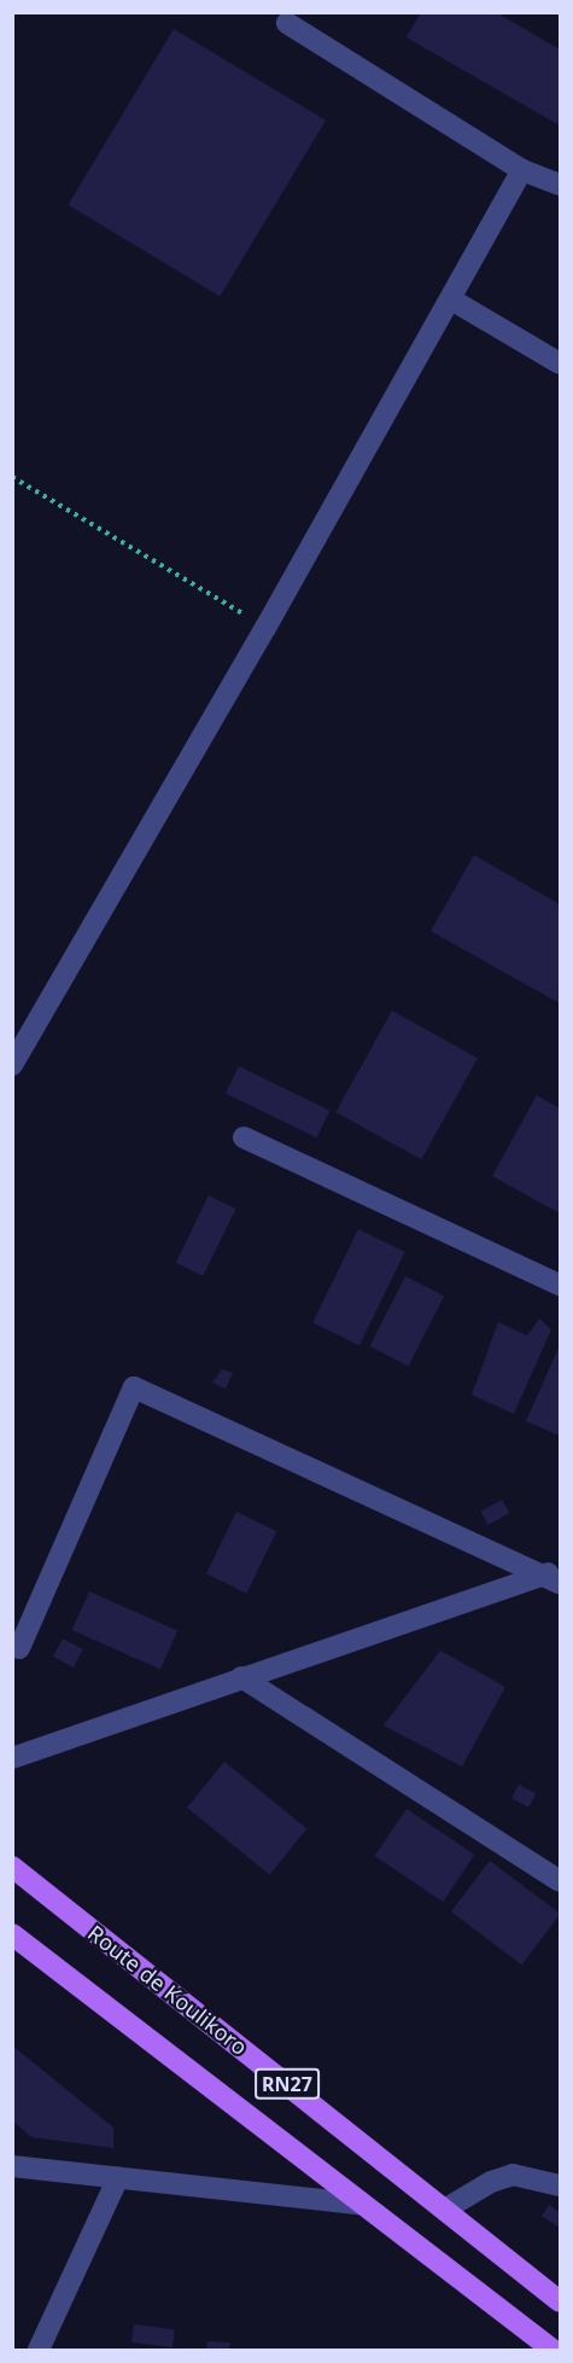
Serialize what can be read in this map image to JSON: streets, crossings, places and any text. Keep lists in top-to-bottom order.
{
  "streets": {
    "main road": ["Route de Koulikoro", "RN27"]
  }
}
